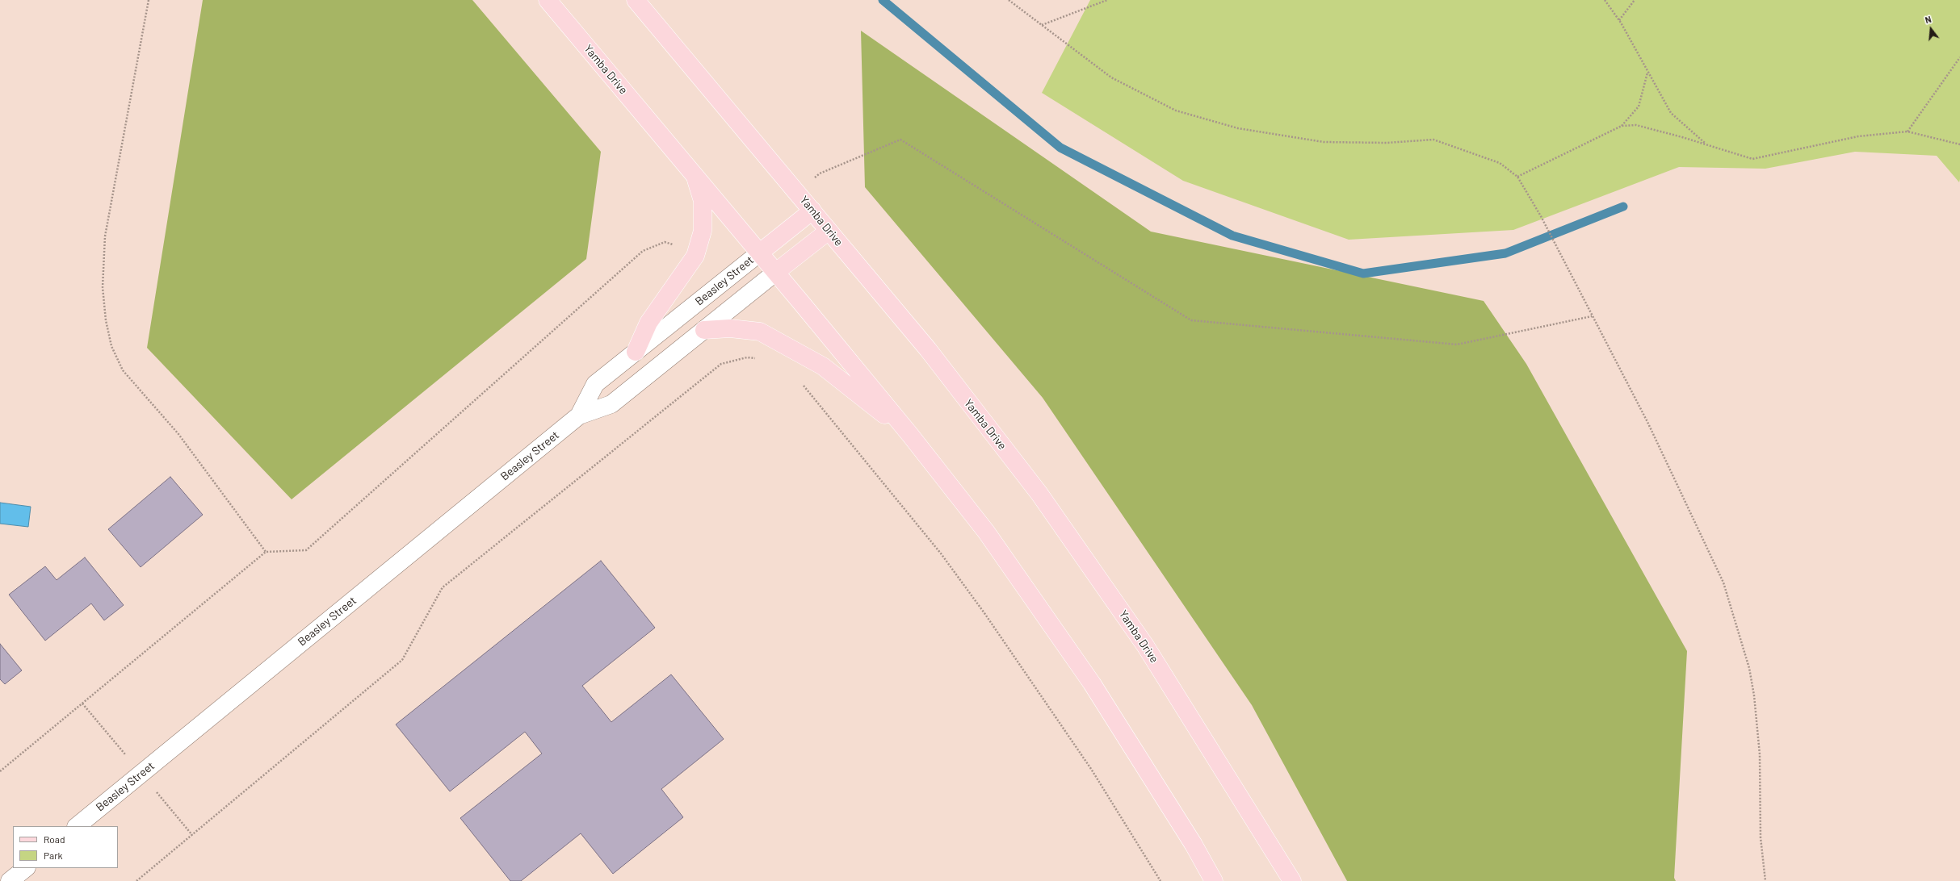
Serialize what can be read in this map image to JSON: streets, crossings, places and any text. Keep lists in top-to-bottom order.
{
  "streets": {
    "main road": ["Yamba Drive", "Beasley Street"]
  },
  "crossings": [
    ["Yamba Drive", "Beasley Street"]
  ],
  "legend": ["Road", "Park"],
  "north": "top"
}
